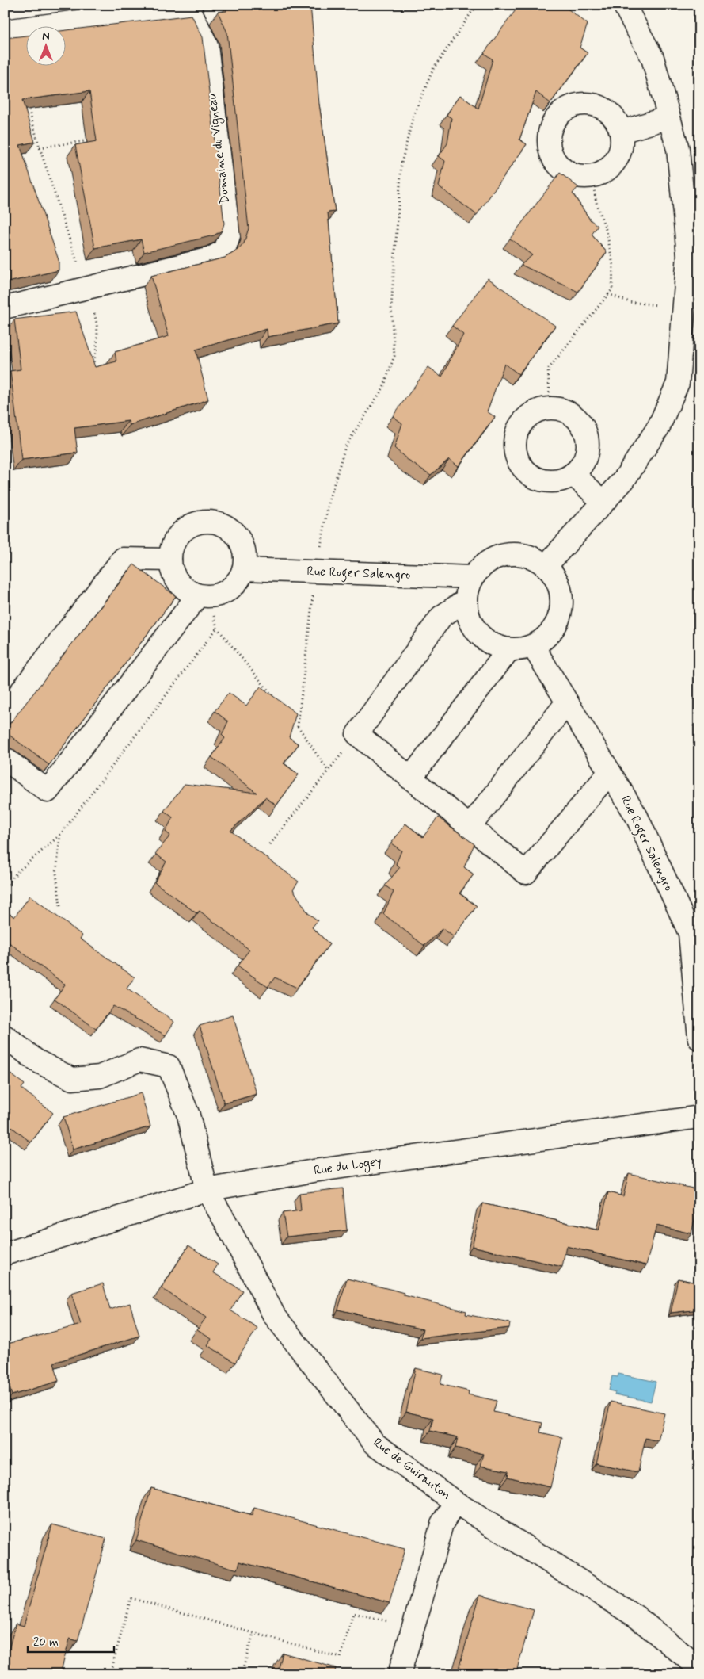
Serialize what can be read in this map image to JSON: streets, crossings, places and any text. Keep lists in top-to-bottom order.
{
  "streets": {
    "street": [
      "Domaine du Vigneau",
      "Rue Roger Salengro",
      "Rue du Logey",
      "Rue de Guirauton"
    ]
  },
  "crossings": [
    ["Rue du Logey", "Rue de Guirauton"]
  ],
  "scale_bar": "20 m",
  "north": "top"
}
